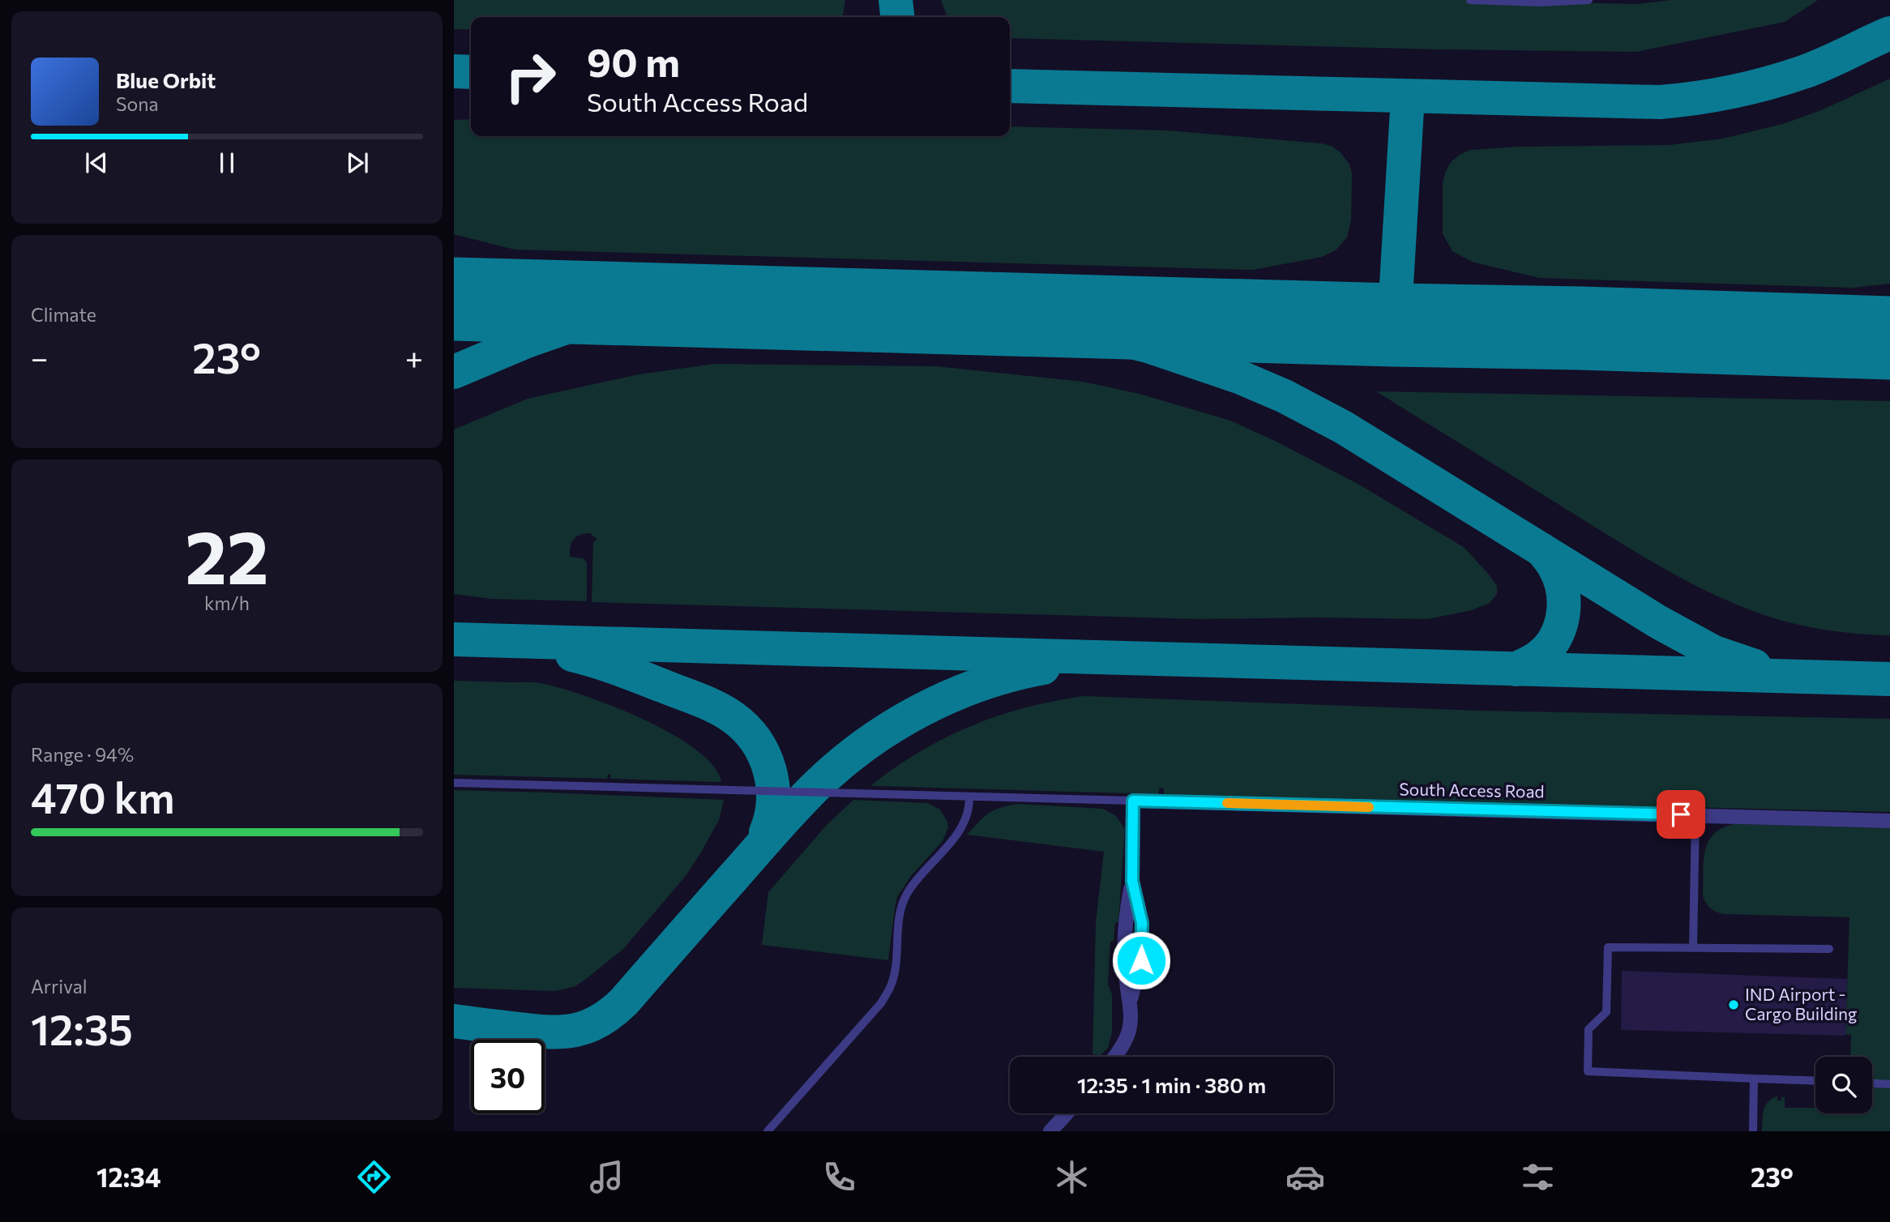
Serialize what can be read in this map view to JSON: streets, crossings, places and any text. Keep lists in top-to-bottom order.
{
  "streets": {
    "street": ["South Access Road"]
  },
  "places": ["IND Airport - Cargo Building"],
  "page": {
    "turn": ["90 m", "South Access Road"],
    "song": ["Blue Orbit", "Sona"],
    "tile": [
      "Climate",
      ["22", "km/h"],
      ["Range · 94%", "470 km"],
      ["Arrival", "12:35"]
    ],
    "heat": ["−", "23°", "+"],
    "limit": "30",
    "trip": "12:35 · 1 min · 380 m",
    "tabs": ["12:34", "23°"]
  }
}
